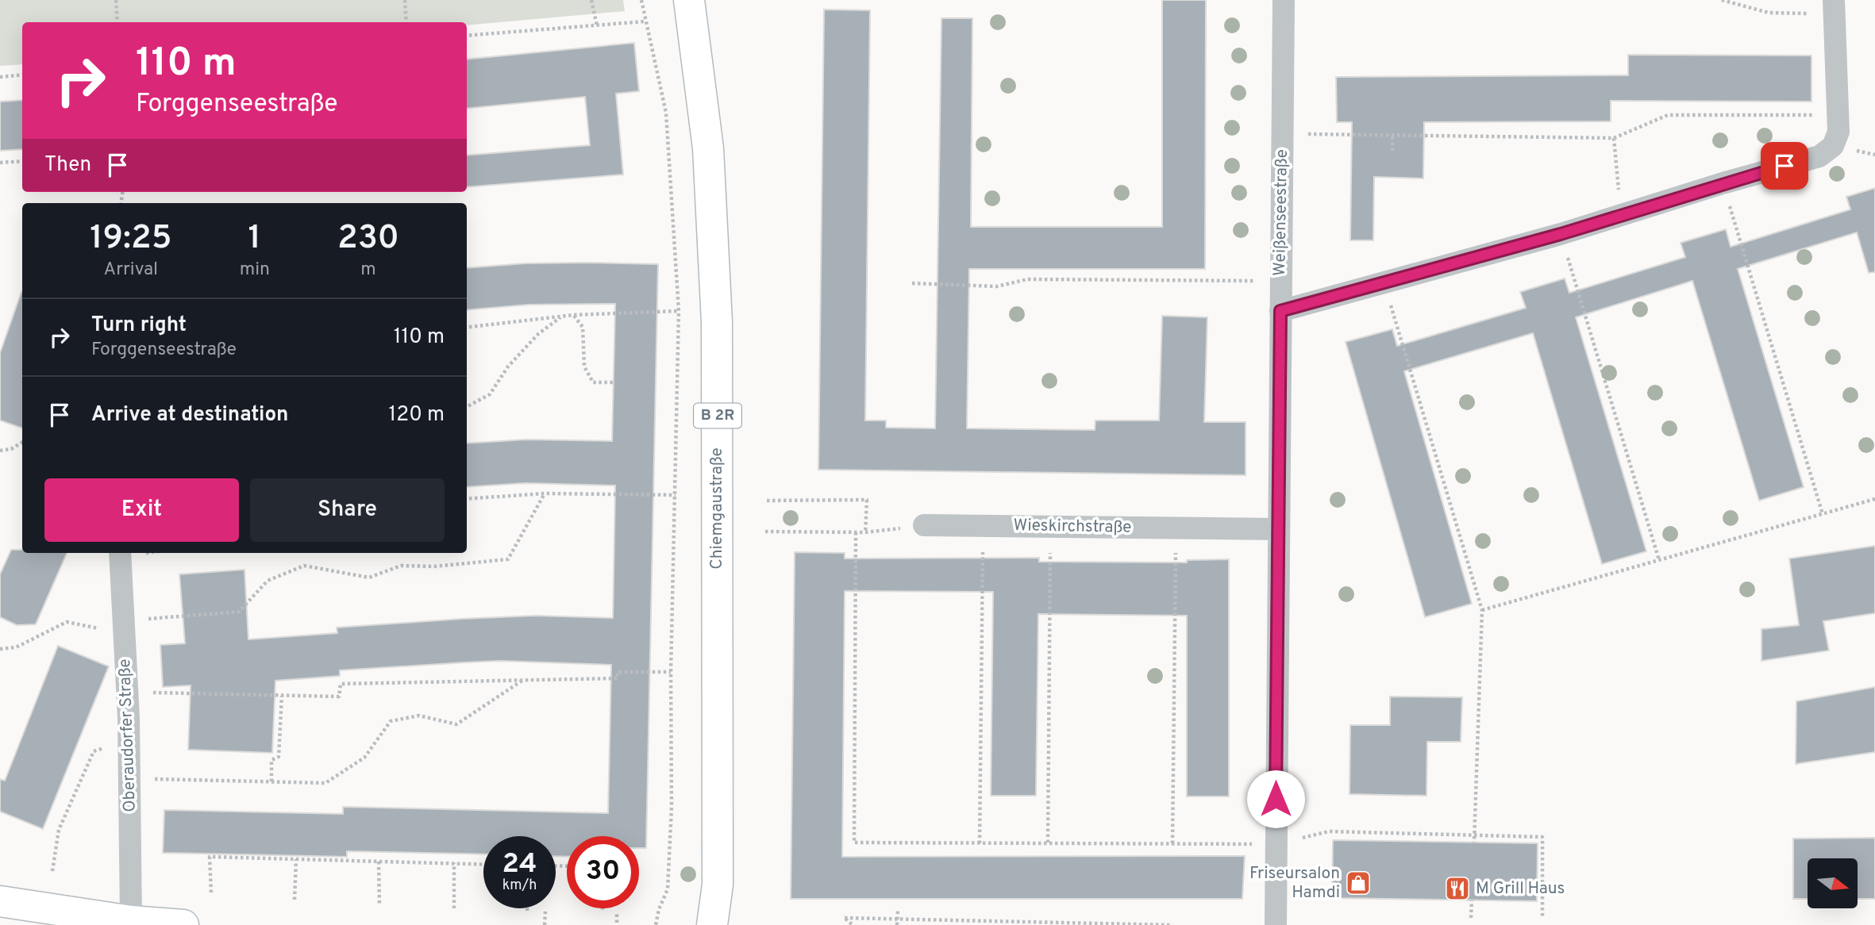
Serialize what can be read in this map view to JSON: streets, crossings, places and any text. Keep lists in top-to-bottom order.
{
  "streets": {
    "main road": ["B 2R", "Chiemgaustraße"],
    "street": ["Weißenseestraße", "Wieskirchstraße", "Oberaudorfer Straße"]
  },
  "crossings": [
    ["Weißenseestraße", "Wieskirchstraße"]
  ],
  "places": {
    "shop": ["Friseursalon Hamdi"],
    "restaurant": ["M Grill Haus"]
  },
  "north": "right",
  "page": {
    "turn": ["110 m", "Forggenseestraße"],
    "then": "Then",
    "eta": [
      "19:25",
      "Arrival",
      "1",
      "min",
      "230",
      "m"
    ],
    "list": [
      {
        "name": "Turn right",
        "note": "Forggenseestraße",
        "value": "110 m"
      },
      {
        "name": "Arrive at destination",
        "value": "120 m"
      }
    ],
    "buttons": ["Exit", "Share"],
    "speed": "24 km/h",
    "limit": "30"
  }
}
